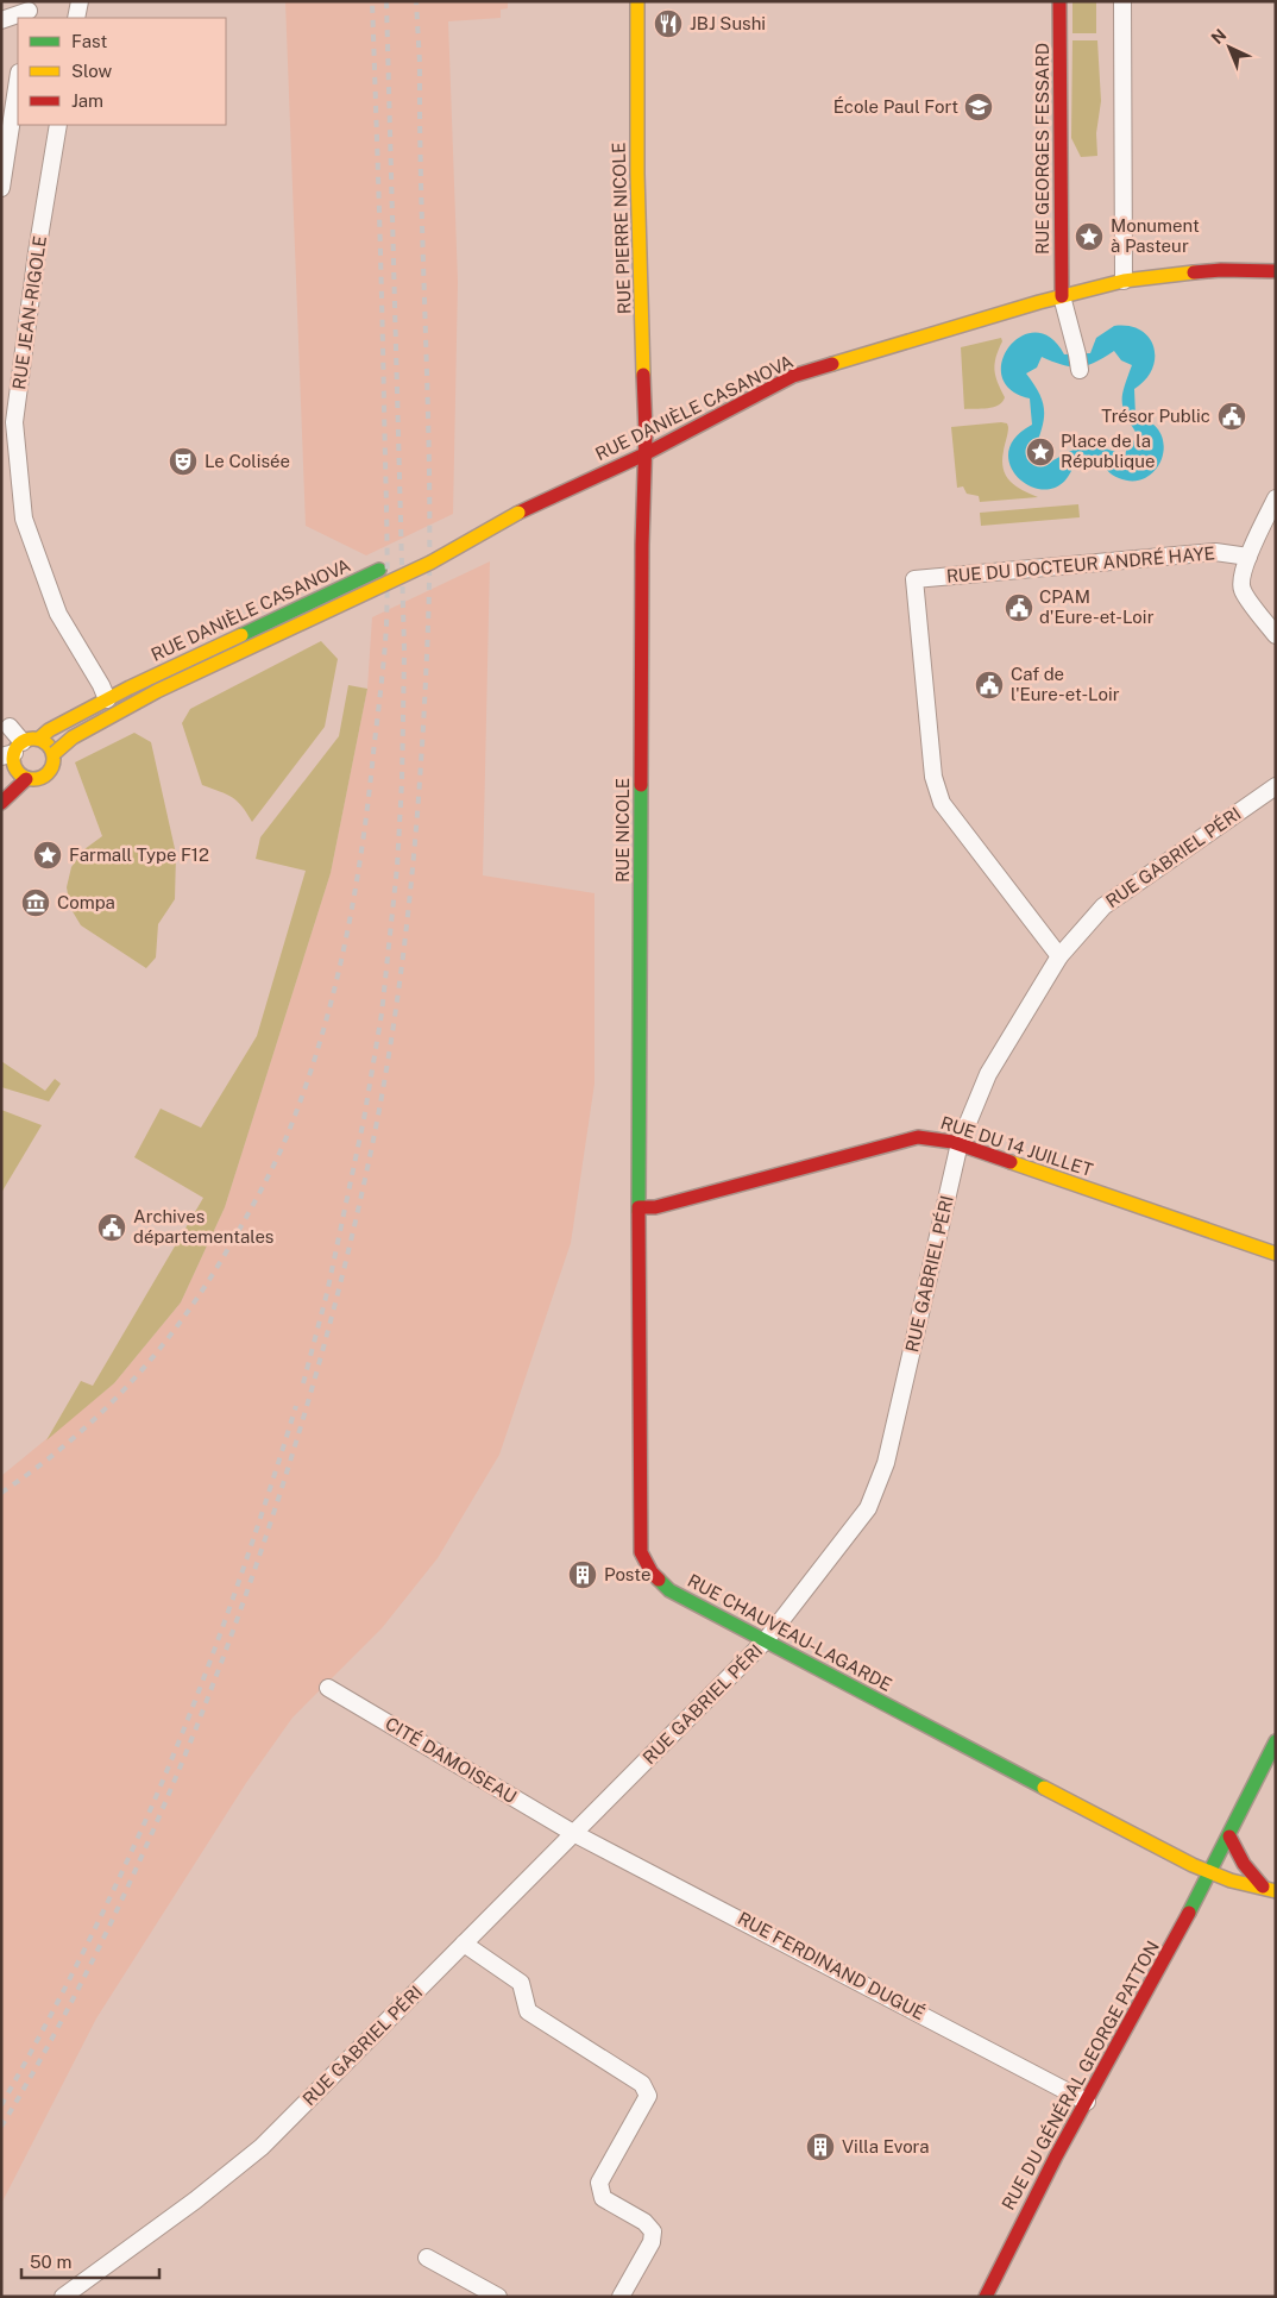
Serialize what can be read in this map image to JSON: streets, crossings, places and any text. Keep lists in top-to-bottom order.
{
  "streets": {
    "main road": [
      "RUE GEORGES FESSARD",
      "RUE PIERRE NICOLE",
      "RUE DANIÈLE CASANOVA",
      "RUE NICOLE",
      "RUE DU 14 JUILLET",
      "RUE CHAUVEAU-LAGARDE",
      "RUE DU GÉNÉRAL GEORGE PATTON"
    ],
    "street": [
      "RUE JEAN-RIGOLE",
      "RUE DU DOCTEUR ANDRÉ HAYE",
      "RUE GABRIEL PÉRI",
      "CITÉ DAMOISEAU",
      "RUE FERDINAND DUGUÉ"
    ]
  },
  "crossings": [
    ["RUE GEORGES FESSARD", "RUE DANIÈLE CASANOVA"],
    ["RUE PIERRE NICOLE", "RUE DANIÈLE CASANOVA"],
    ["RUE PIERRE NICOLE", "RUE NICOLE"],
    ["RUE JEAN-RIGOLE", "RUE DANIÈLE CASANOVA"],
    ["RUE DANIÈLE CASANOVA", "RUE NICOLE"],
    ["RUE DU DOCTEUR ANDRÉ HAYE", "RUE GABRIEL PÉRI"],
    ["RUE NICOLE", "RUE DU 14 JUILLET"],
    ["RUE NICOLE", "RUE CHAUVEAU-LAGARDE"],
    ["RUE GABRIEL PÉRI", "RUE DU 14 JUILLET"],
    ["RUE GABRIEL PÉRI", "RUE CHAUVEAU-LAGARDE"],
    ["RUE GABRIEL PÉRI", "CITÉ DAMOISEAU"],
    ["RUE GABRIEL PÉRI", "RUE FERDINAND DUGUÉ"],
    ["RUE DU 14 JUILLET", "RUE CHAUVEAU-LAGARDE"],
    ["RUE CHAUVEAU-LAGARDE", "RUE DU GÉNÉRAL GEORGE PATTON"],
    ["CITÉ DAMOISEAU", "RUE FERDINAND DUGUÉ"],
    ["RUE FERDINAND DUGUÉ", "RUE DU GÉNÉRAL GEORGE PATTON"]
  ],
  "places": {
    "restaurant": ["JBJ Sushi"],
    "school or university": ["École Paul Fort"],
    "place": ["Monument à Pasteur", "Place de la République", "Farmall Type F12"],
    "public building": [
      "Trésor Public",
      "CPAM d'Eure-et-Loir",
      "Caf de l'Eure-et-Loir",
      "Archives départementales"
    ],
    "theatre": ["Le Colisée"],
    "museum": ["Compa"],
    "building": ["Poste", "Villa Evora"]
  },
  "legend": ["Fast", "Slow", "Jam"],
  "scale_bar": "50 m",
  "north": "top left"
}
